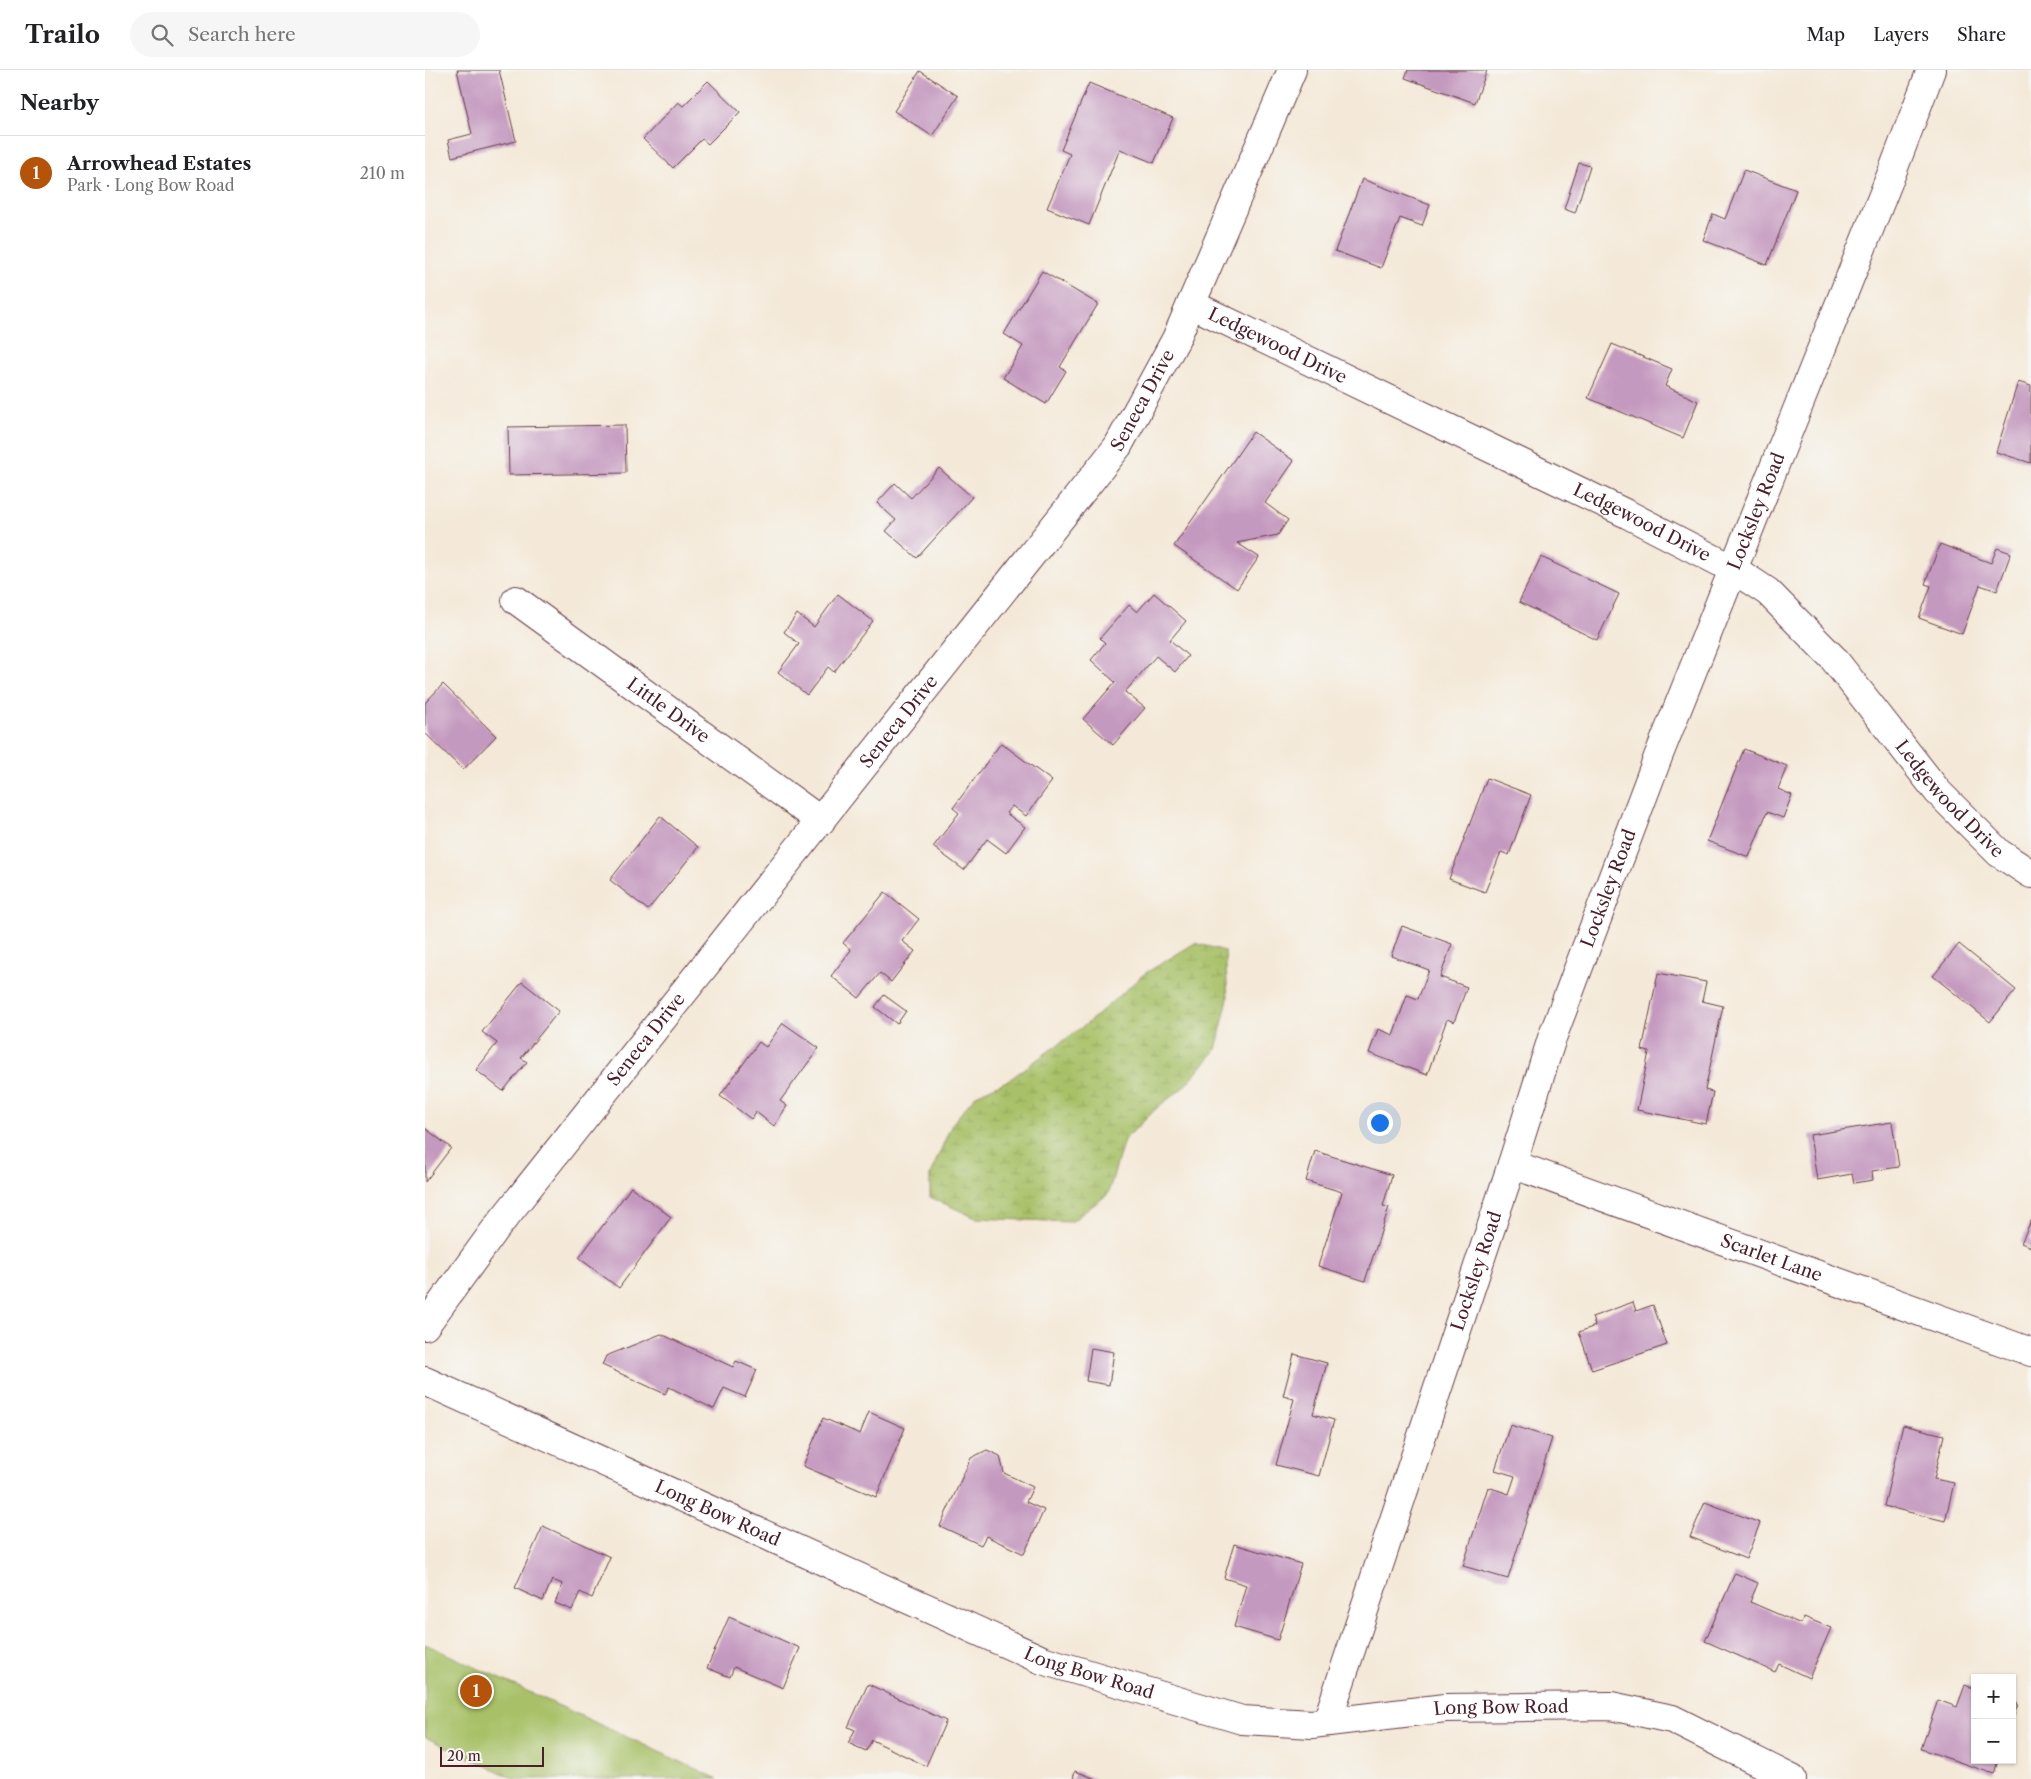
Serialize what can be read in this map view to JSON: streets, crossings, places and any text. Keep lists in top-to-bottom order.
{
  "streets": {
    "street": [
      "Ledgewood Drive",
      "Seneca Drive",
      "Locksley Road",
      "Little Drive",
      "Scarlet Lane",
      "Long Bow Road"
    ]
  },
  "crossings": [
    ["Ledgewood Drive", "Seneca Drive"],
    ["Ledgewood Drive", "Locksley Road"],
    ["Seneca Drive", "Little Drive"],
    ["Locksley Road", "Scarlet Lane"],
    ["Locksley Road", "Long Bow Road"]
  ],
  "scale_bar": "20 m",
  "page": {
    "header": "Trailo",
    "search": "Search here",
    "nav": ["Map", "Layers", "Share"],
    "heading": "Nearby",
    "list": [
      {
        "mark": "1",
        "name": "Arrowhead Estates",
        "note": "Park · Long Bow Road",
        "value": "210 m"
      }
    ],
    "pins": "1",
    "map_buttons": ["+", "−"],
    "scale": "20 m"
  }
}
